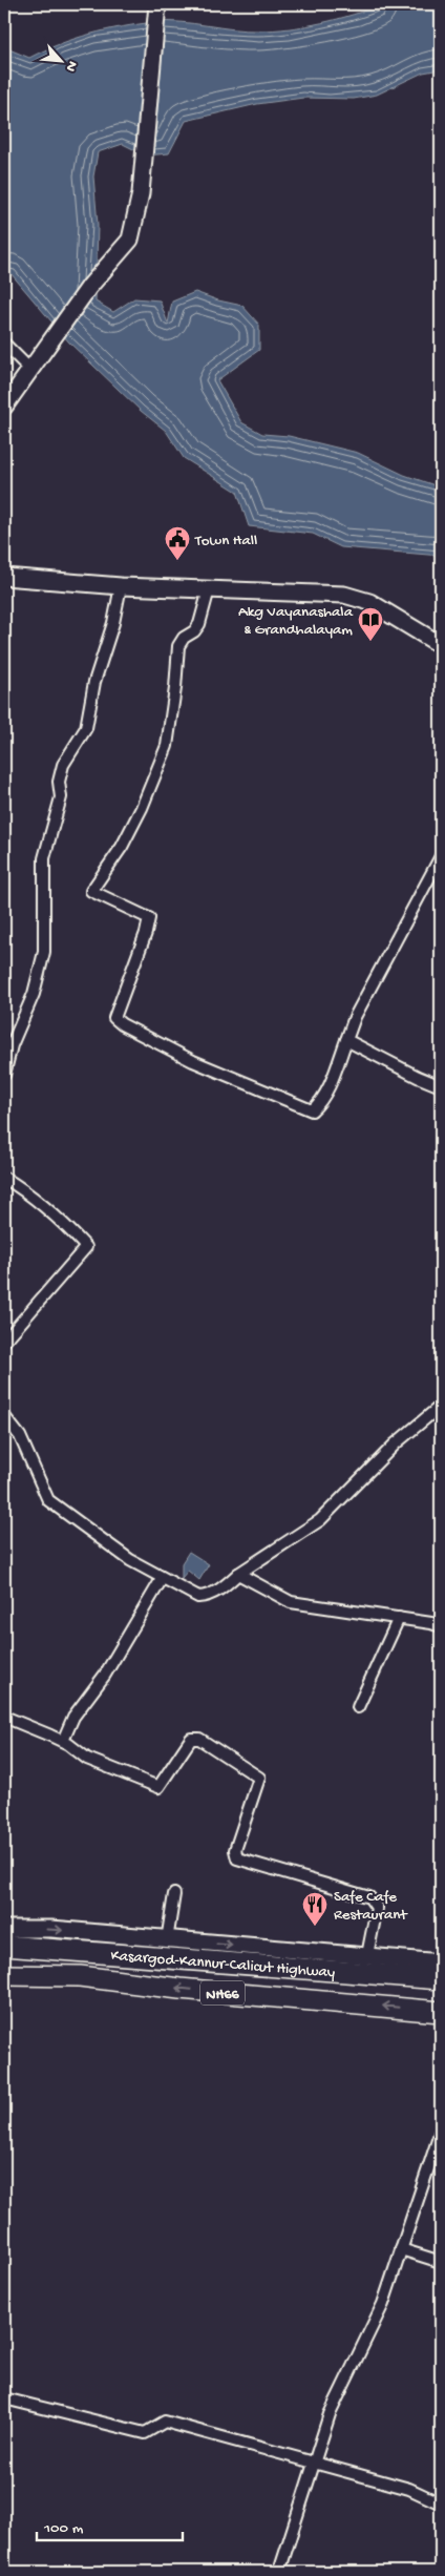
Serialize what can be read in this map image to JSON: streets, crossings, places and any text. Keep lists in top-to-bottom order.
{
  "streets": {
    "highway": ["Kasargod-Kannur-Calicut Highway", "NH66"]
  },
  "places": {
    "public building": ["Town Hall"],
    "library": ["Akg Vayanashala & Grandhalayam"],
    "restaurant": ["Safe Cafe Restaurant"]
  },
  "scale_bar": "100 m",
  "north": "bottom right"
}
